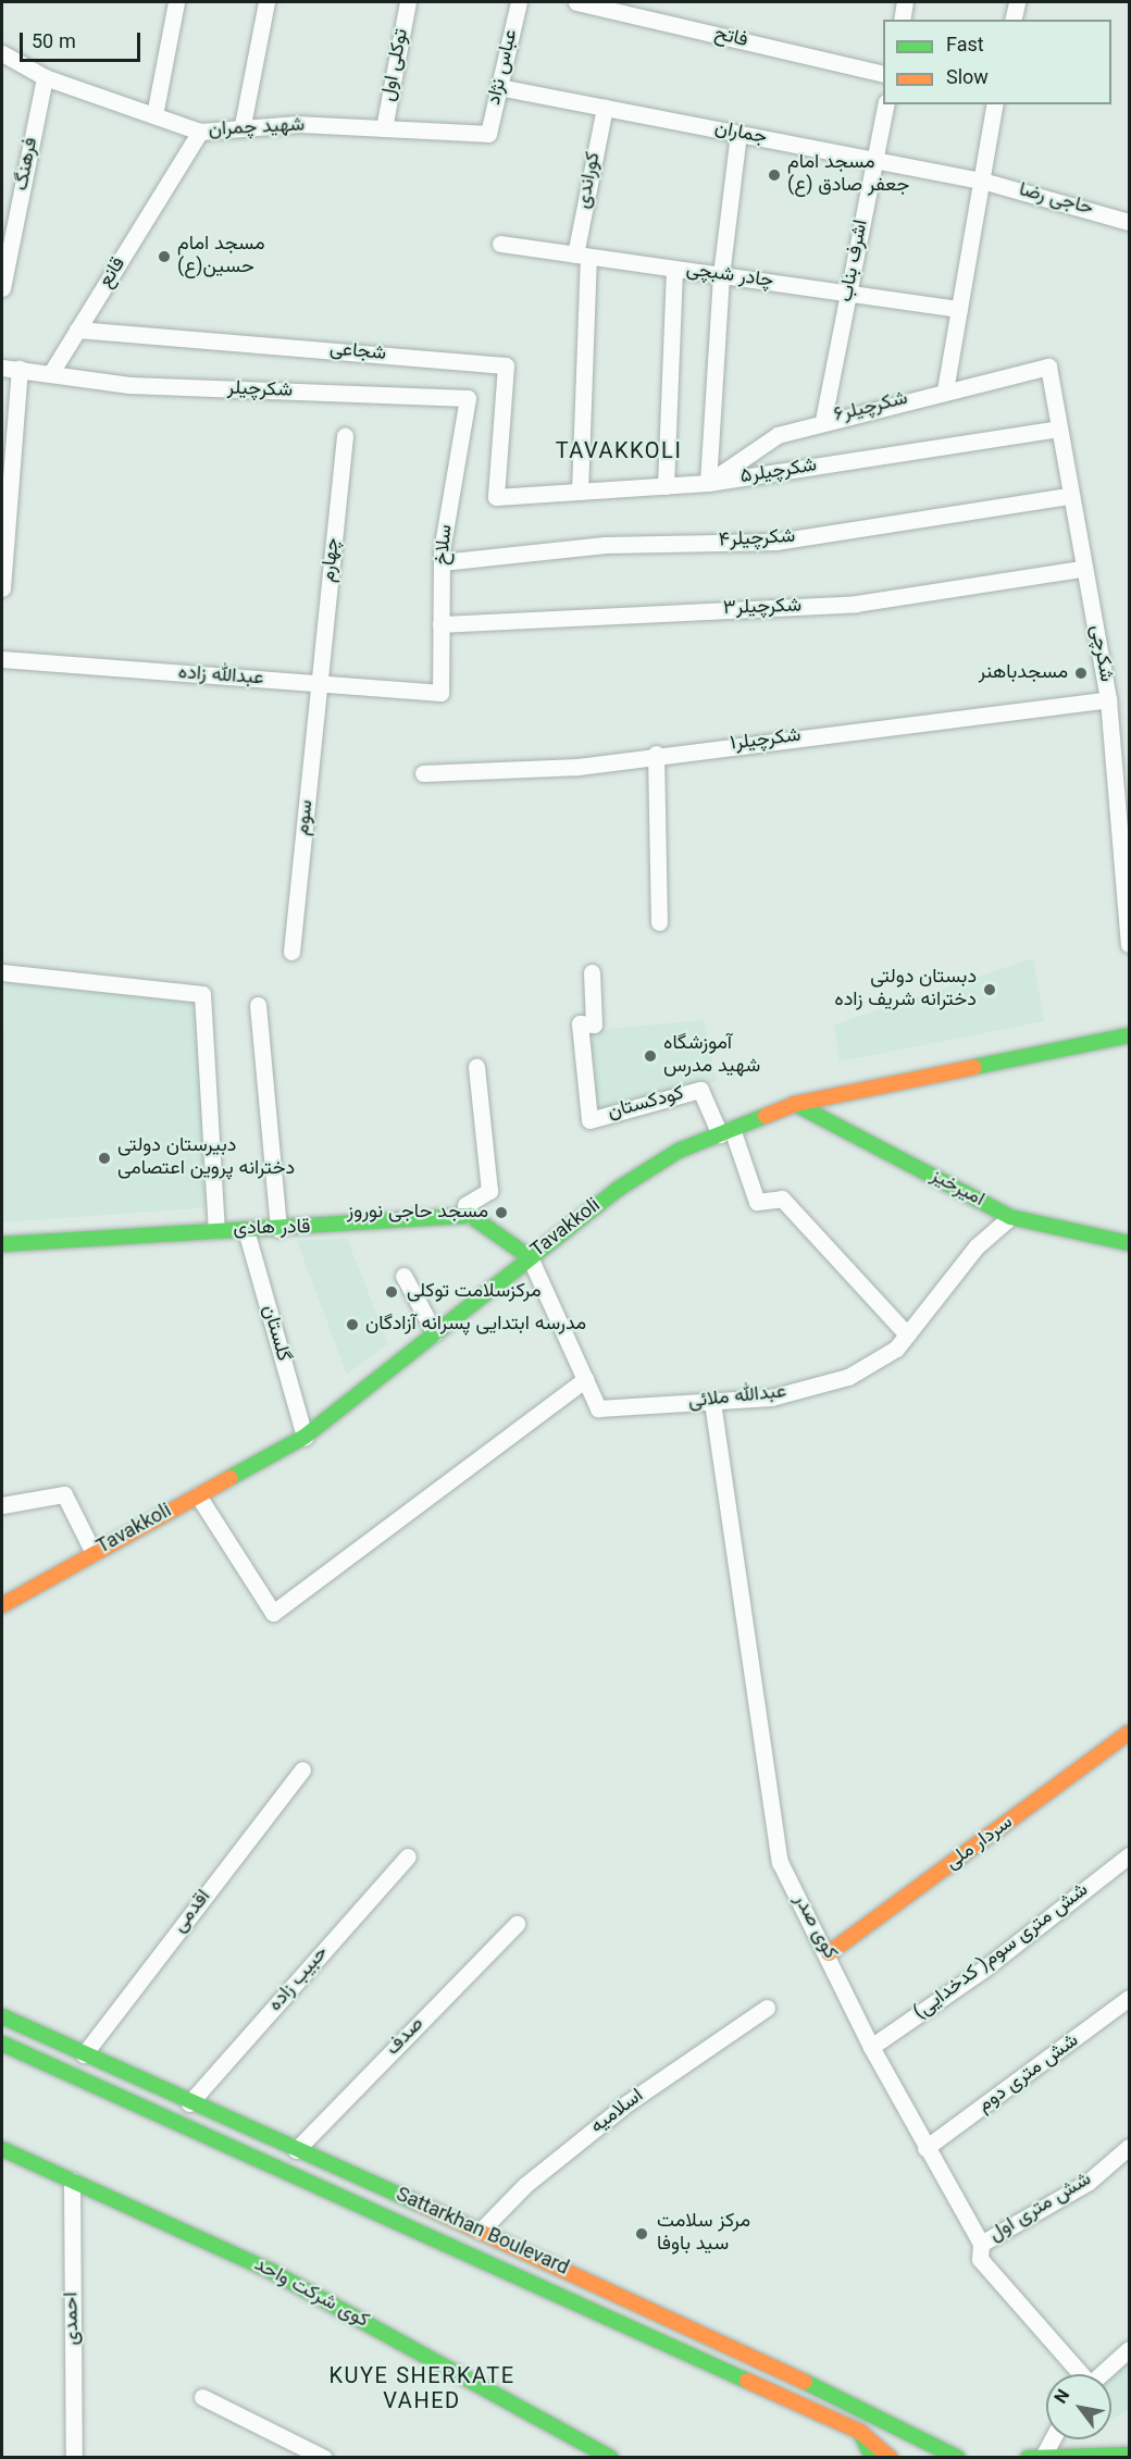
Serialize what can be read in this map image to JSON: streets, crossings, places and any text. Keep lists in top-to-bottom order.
{
  "streets": {
    "main road": [
      "امیرخیز",
      "قادر هادی",
      "Tavakkoli",
      "سردار ملی",
      "Sattarkhan Boulevard",
      "کوی شرکت واحد"
    ],
    "street": [
      "فاتح",
      "توکلی اول",
      "عباس نژاد",
      "شهید چمران",
      "جماران",
      "فرهنگ",
      "کوراندی",
      "حاجی رضا",
      "اشرف بناب",
      "قانع",
      "چادر شبچی",
      "شجاعی",
      "شکرچیلر",
      "شکرچیلر۶",
      "شکرچیلر۵",
      "شکرچیلر۴",
      "سلاخ",
      "چهارم",
      "شکرچیلر۳",
      "شکرچی",
      "عبدالله زاده",
      "شکرچیلر۱",
      "سوم",
      "کودکستان",
      "گلستان",
      "عبدالله ملائی",
      "اقدمی",
      "کوی صدر",
      "(کدخدایی )شش متری سوم",
      "حبیب زاده",
      "صدف",
      "شش متری دوم",
      "اسلامیه",
      "شش متری اول",
      "احمدی"
    ]
  },
  "crossings": [
    ["توکلی اول", "شهید چمران"],
    ["عباس نژاد", "شهید چمران"],
    ["عباس نژاد", "جماران"],
    ["شهید چمران", "فرهنگ"],
    ["شهید چمران", "قانع"],
    ["جماران", "کوراندی"],
    ["جماران", "حاجی رضا"],
    ["جماران", "اشرف بناب"],
    ["کوراندی", "چادر شبچی"],
    ["کوراندی", "شکرچیلر۵"],
    ["اشرف بناب", "چادر شبچی"],
    ["اشرف بناب", "شکرچیلر۶"],
    ["قانع", "شجاعی"],
    ["قانع", "شکرچیلر"],
    ["شجاعی", "شکرچیلر۵"],
    ["شکرچیلر", "سلاخ"],
    ["شکرچیلر۶", "شکرچیلر۵"],
    ["شکرچیلر۶", "شکرچی"],
    ["شکرچیلر۵", "شکرچی"],
    ["شکرچیلر۴", "سلاخ"],
    ["شکرچیلر۴", "شکرچی"],
    ["سلاخ", "شکرچیلر۳"],
    ["سلاخ", "عبدالله زاده"],
    ["چهارم", "عبدالله زاده"],
    ["چهارم", "سوم"],
    ["شکرچیلر۳", "شکرچی"],
    ["شکرچی", "شکرچیلر۱"],
    ["عبدالله زاده", "سوم"],
    ["کودکستان", "Tavakkoli"],
    ["امیرخیز", "Tavakkoli"],
    ["امیرخیز", "عبدالله ملائی"],
    ["قادر هادی", "گلستان"],
    ["Tavakkoli", "گلستان"],
    ["Tavakkoli", "عبدالله ملائی"],
    ["عبدالله ملائی", "کوی صدر"],
    ["سردار ملی", "کوی صدر"],
    ["اقدمی", "Sattarkhan Boulevard"],
    ["کوی صدر", "(کدخدایی )شش متری سوم"],
    ["کوی صدر", "شش متری دوم"],
    ["کوی صدر", "شش متری اول"],
    ["حبیب زاده", "Sattarkhan Boulevard"],
    ["صدف", "Sattarkhan Boulevard"],
    ["اسلامیه", "Sattarkhan Boulevard"],
    ["کوی شرکت واحد", "احمدی"]
  ],
  "districts": ["TAVAKKOLI", "KUYE SHERKATE VAHED"],
  "places": [
    "مسجد امام جعفر صادق (ع)",
    "مسجد امام حسین(ع)",
    "مسجدباهنر",
    "دبستان دولتی دخترانه شریف زاده",
    "آموزشگاه شهید مدرس",
    "دبیرستان دولتی دخترانه پروین اعتصامی",
    "مسجد حاجی نوروز",
    "مرکزسلامت توکلی",
    "مدرسه ابتدایی پسرانه آزادگان",
    "مرکز سلامت سید باوفا"
  ],
  "legend": ["Fast", "Slow"],
  "scale_bar": "50 m",
  "north": "top left"
}
